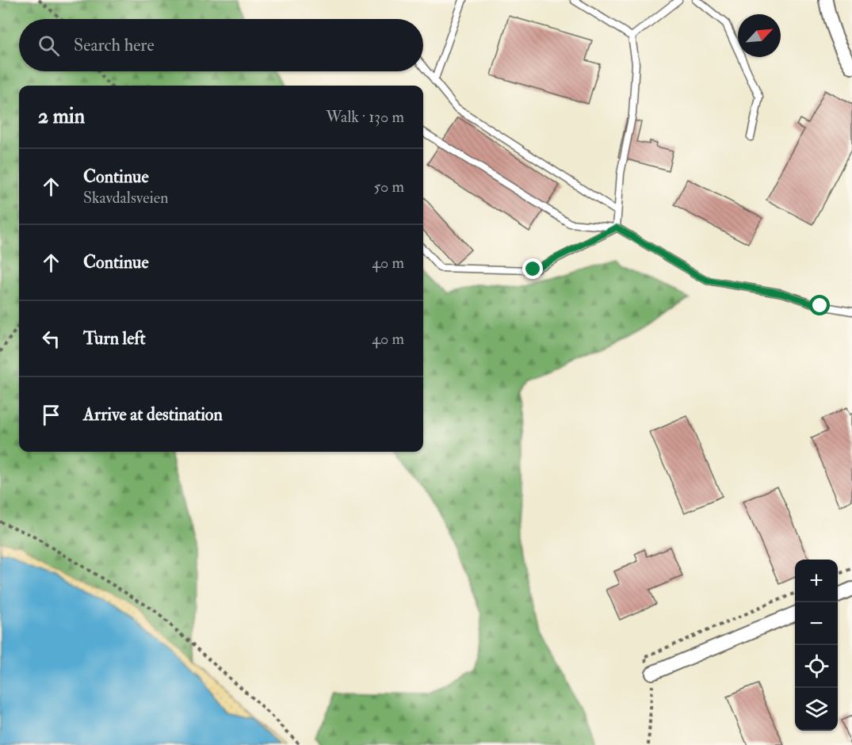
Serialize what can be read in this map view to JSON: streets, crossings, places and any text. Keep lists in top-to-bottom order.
{
  "north": "top right",
  "page": {
    "search": "Search here",
    "heading": ["2 min", "Walk · 130 m"],
    "list": [
      ["Continue", "Skavdalsveien", "50 m"],
      ["Continue", "40 m"],
      ["Turn left", "40 m"],
      "Arrive at destination"
    ],
    "map_buttons": ["+", "−"]
  }
}
